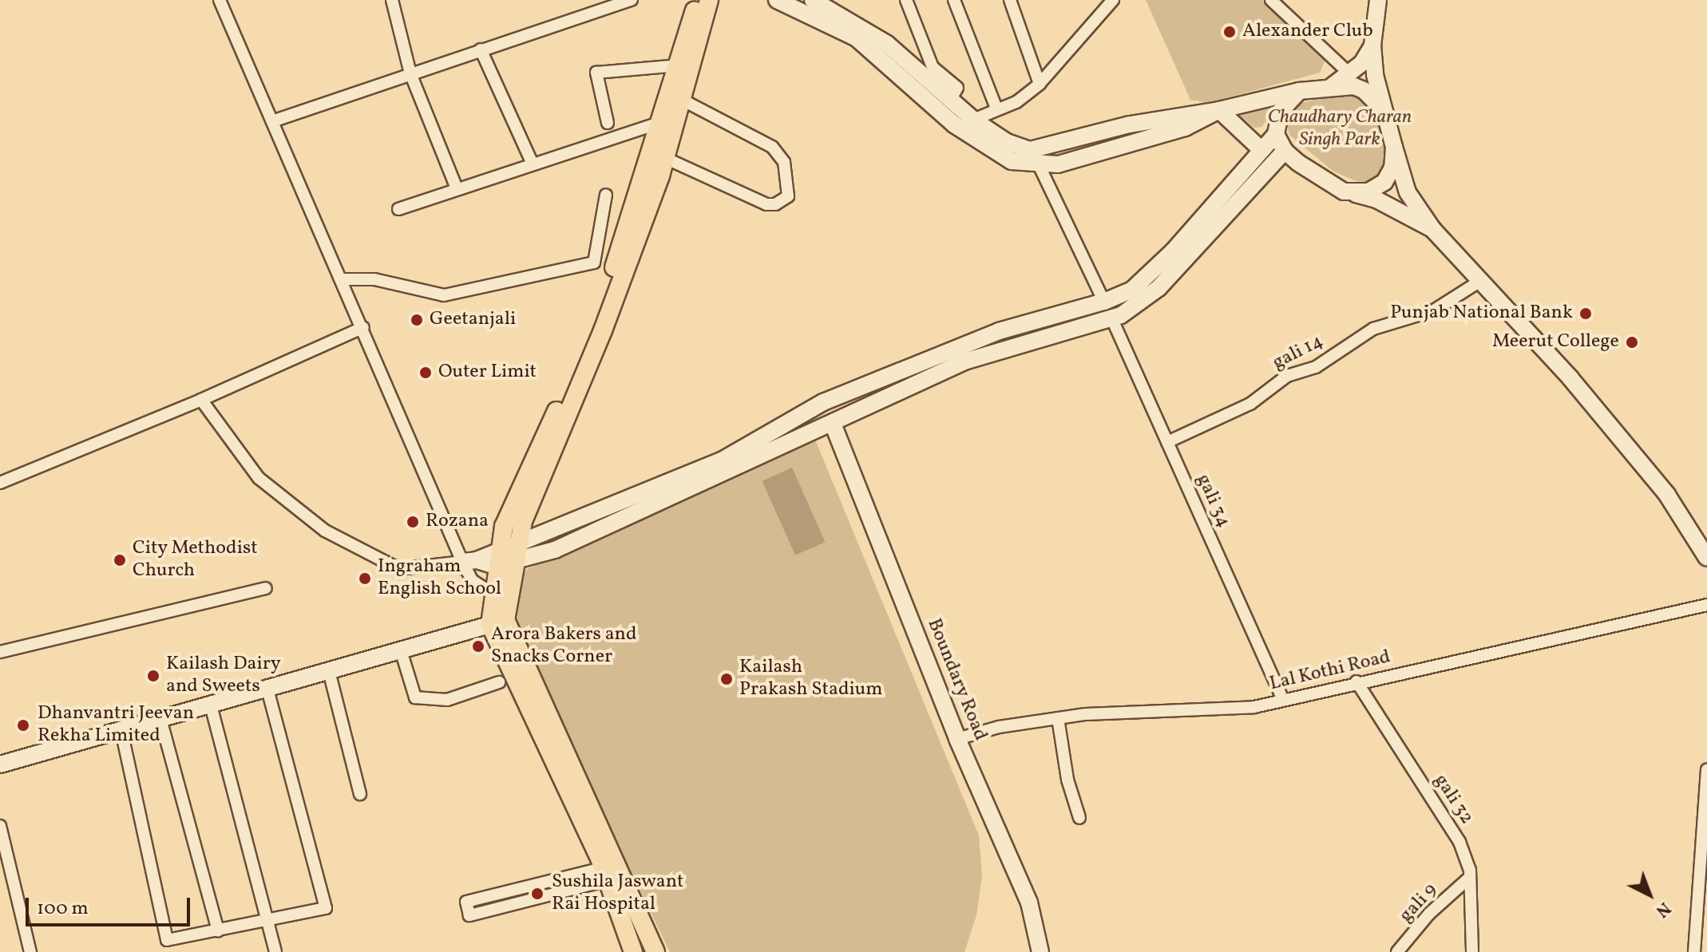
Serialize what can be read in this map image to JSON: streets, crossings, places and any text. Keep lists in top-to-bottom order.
{
  "streets": {
    "street": [
      "gali 14",
      "gali 34",
      "Lal Kothi Road",
      "Boundary Road",
      "gali 32",
      "gali 9"
    ]
  },
  "crossings": [
    ["gali 14", "gali 34"],
    ["gali 34", "Lal Kothi Road"],
    ["Lal Kothi Road", "Boundary Road"],
    ["Lal Kothi Road", "gali 32"],
    ["gali 32", "gali 9"]
  ],
  "parks": ["Chaudhary Charan Singh Park"],
  "places": [
    "Alexander Club",
    "Punjab National Bank",
    "Geetanjali",
    "Meerut College",
    "Outer Limit",
    "Rozana",
    "City Methodist Church",
    "Ingraham English School",
    "Arora Bakers and Snacks Corner",
    "Kailash Dairy and Sweets",
    "Kailash Prakash Stadium",
    "Dhanvantri Jeevan Rekha Limited",
    "Sushila Jaswant Rai Hospital"
  ],
  "scale_bar": "100 m",
  "north": "bottom right"
}
